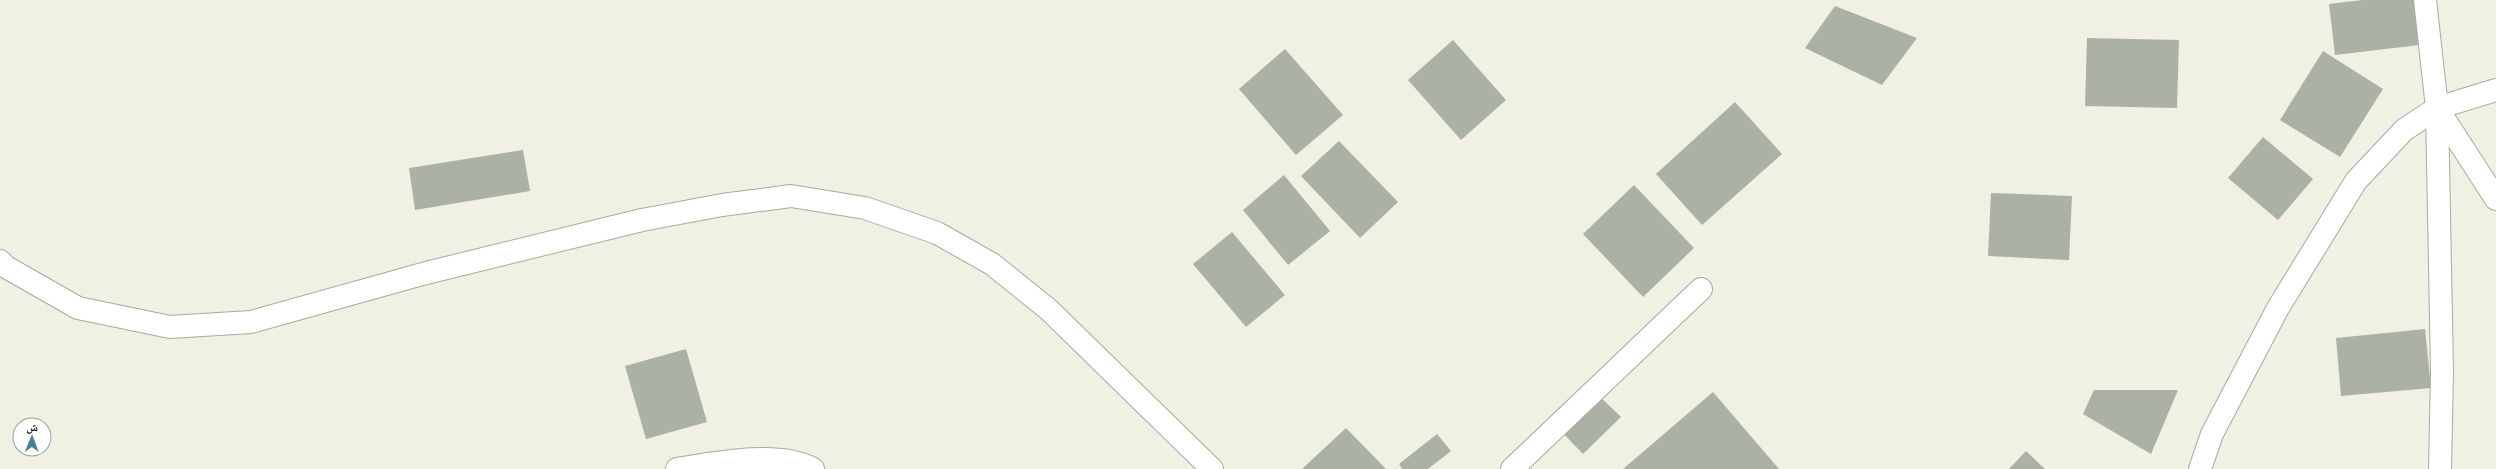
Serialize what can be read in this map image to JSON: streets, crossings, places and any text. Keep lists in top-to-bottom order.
{
  "north": "top"
}
